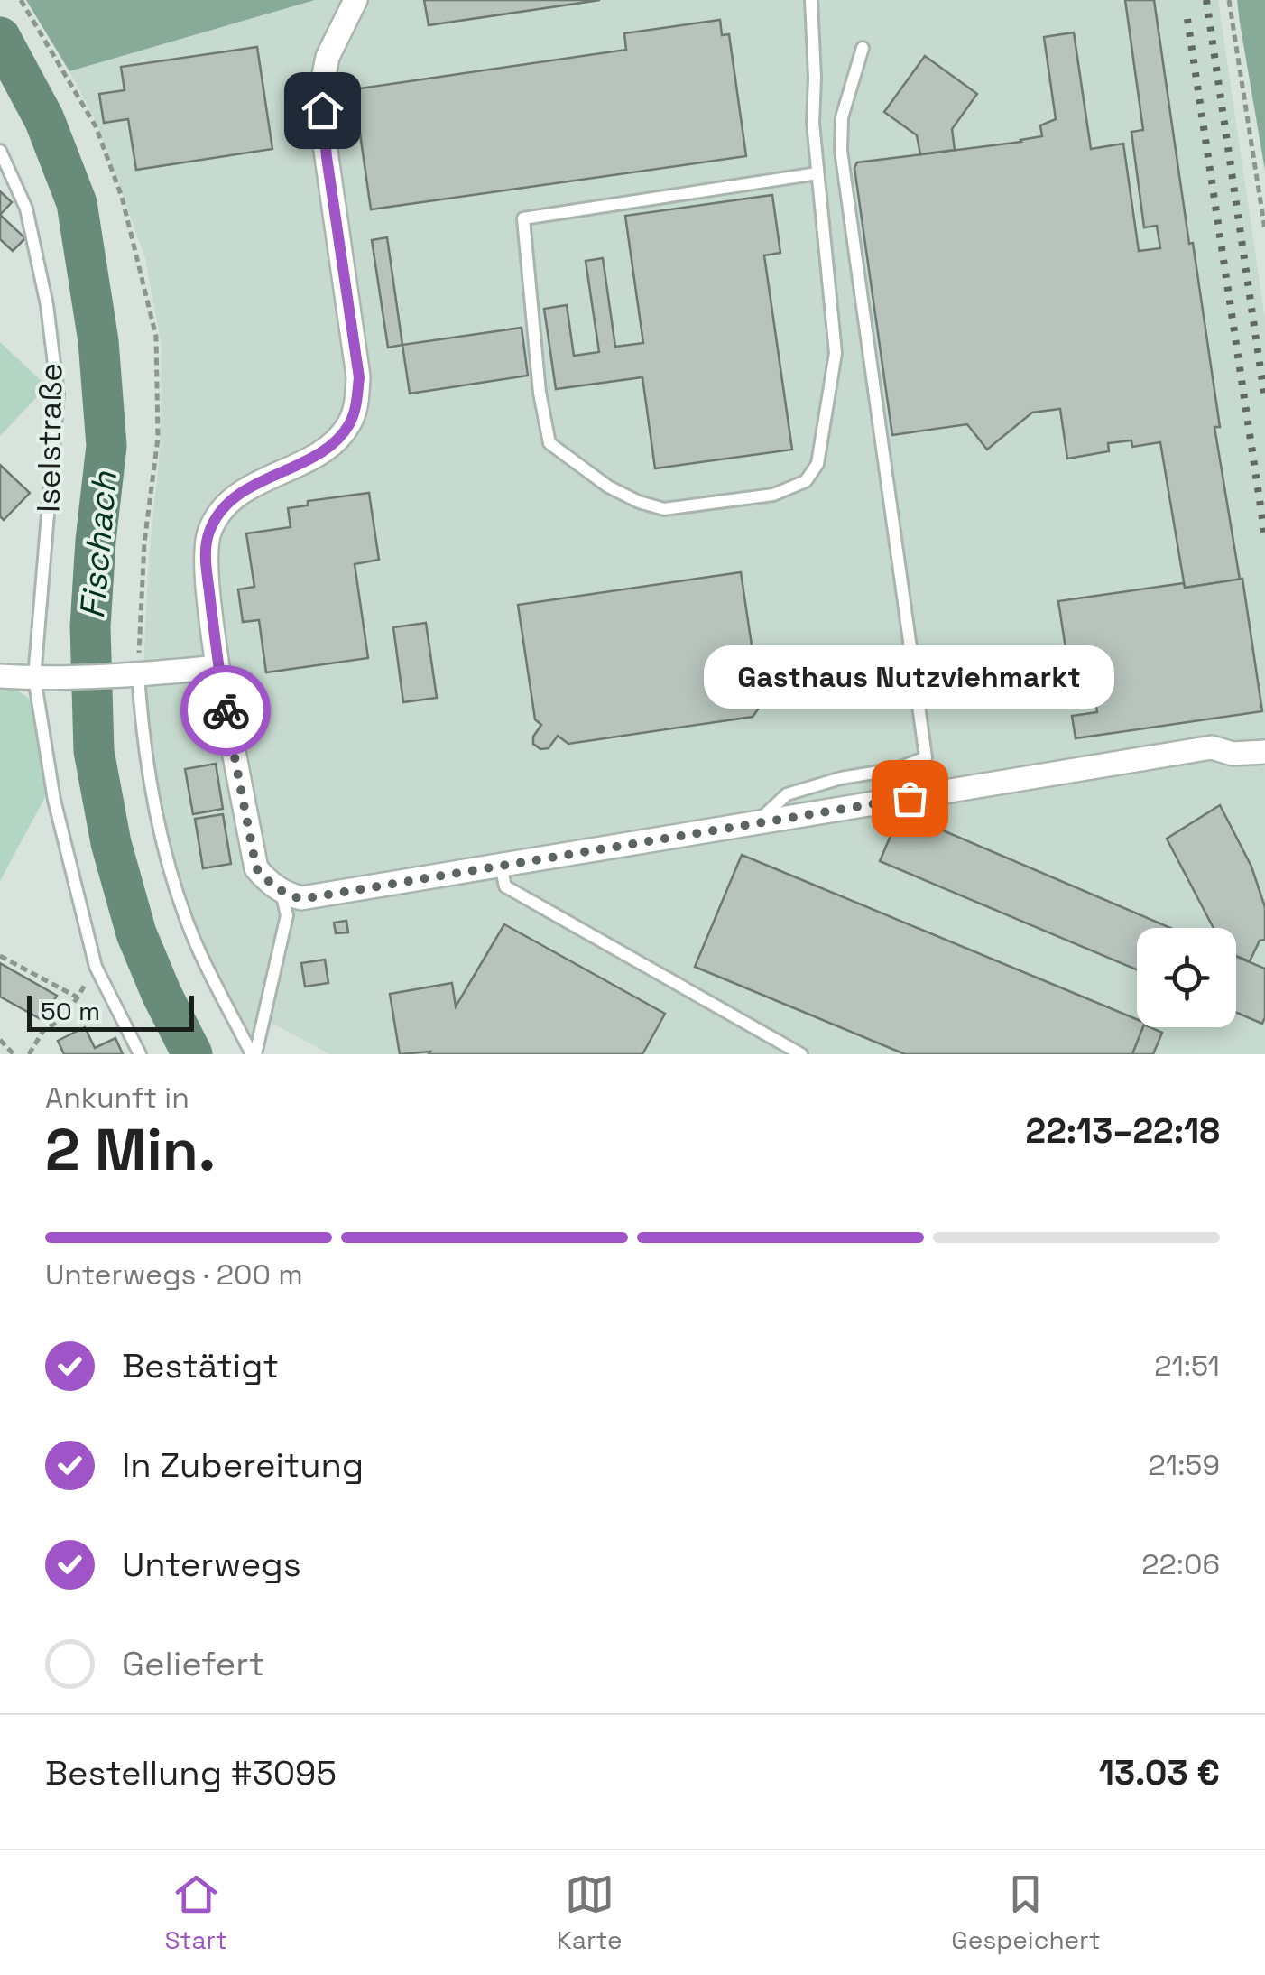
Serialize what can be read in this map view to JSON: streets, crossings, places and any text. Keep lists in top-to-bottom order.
{
  "streets": {
    "lane": ["Iselstraße"]
  },
  "water": ["Fischach"],
  "places": ["Gasthaus Nutzviehmarkt"],
  "scale_bar": "50 m",
  "page": {
    "bubble": "Gasthaus Nutzviehmarkt",
    "scale": "50 m",
    "heading": ["2 Min.", "Ankunft in", "22:13–22:18"],
    "panel": ["Bestellung #3095", "13.03 €"],
    "bar": "Unterwegs · 200 m",
    "list": [
      ["Bestätigt", "21:51"],
      ["In Zubereitung", "21:59"],
      ["Unterwegs", "22:06"],
      "Geliefert"
    ],
    "tabs": ["Start", "Karte", "Gespeichert"]
  }
}
